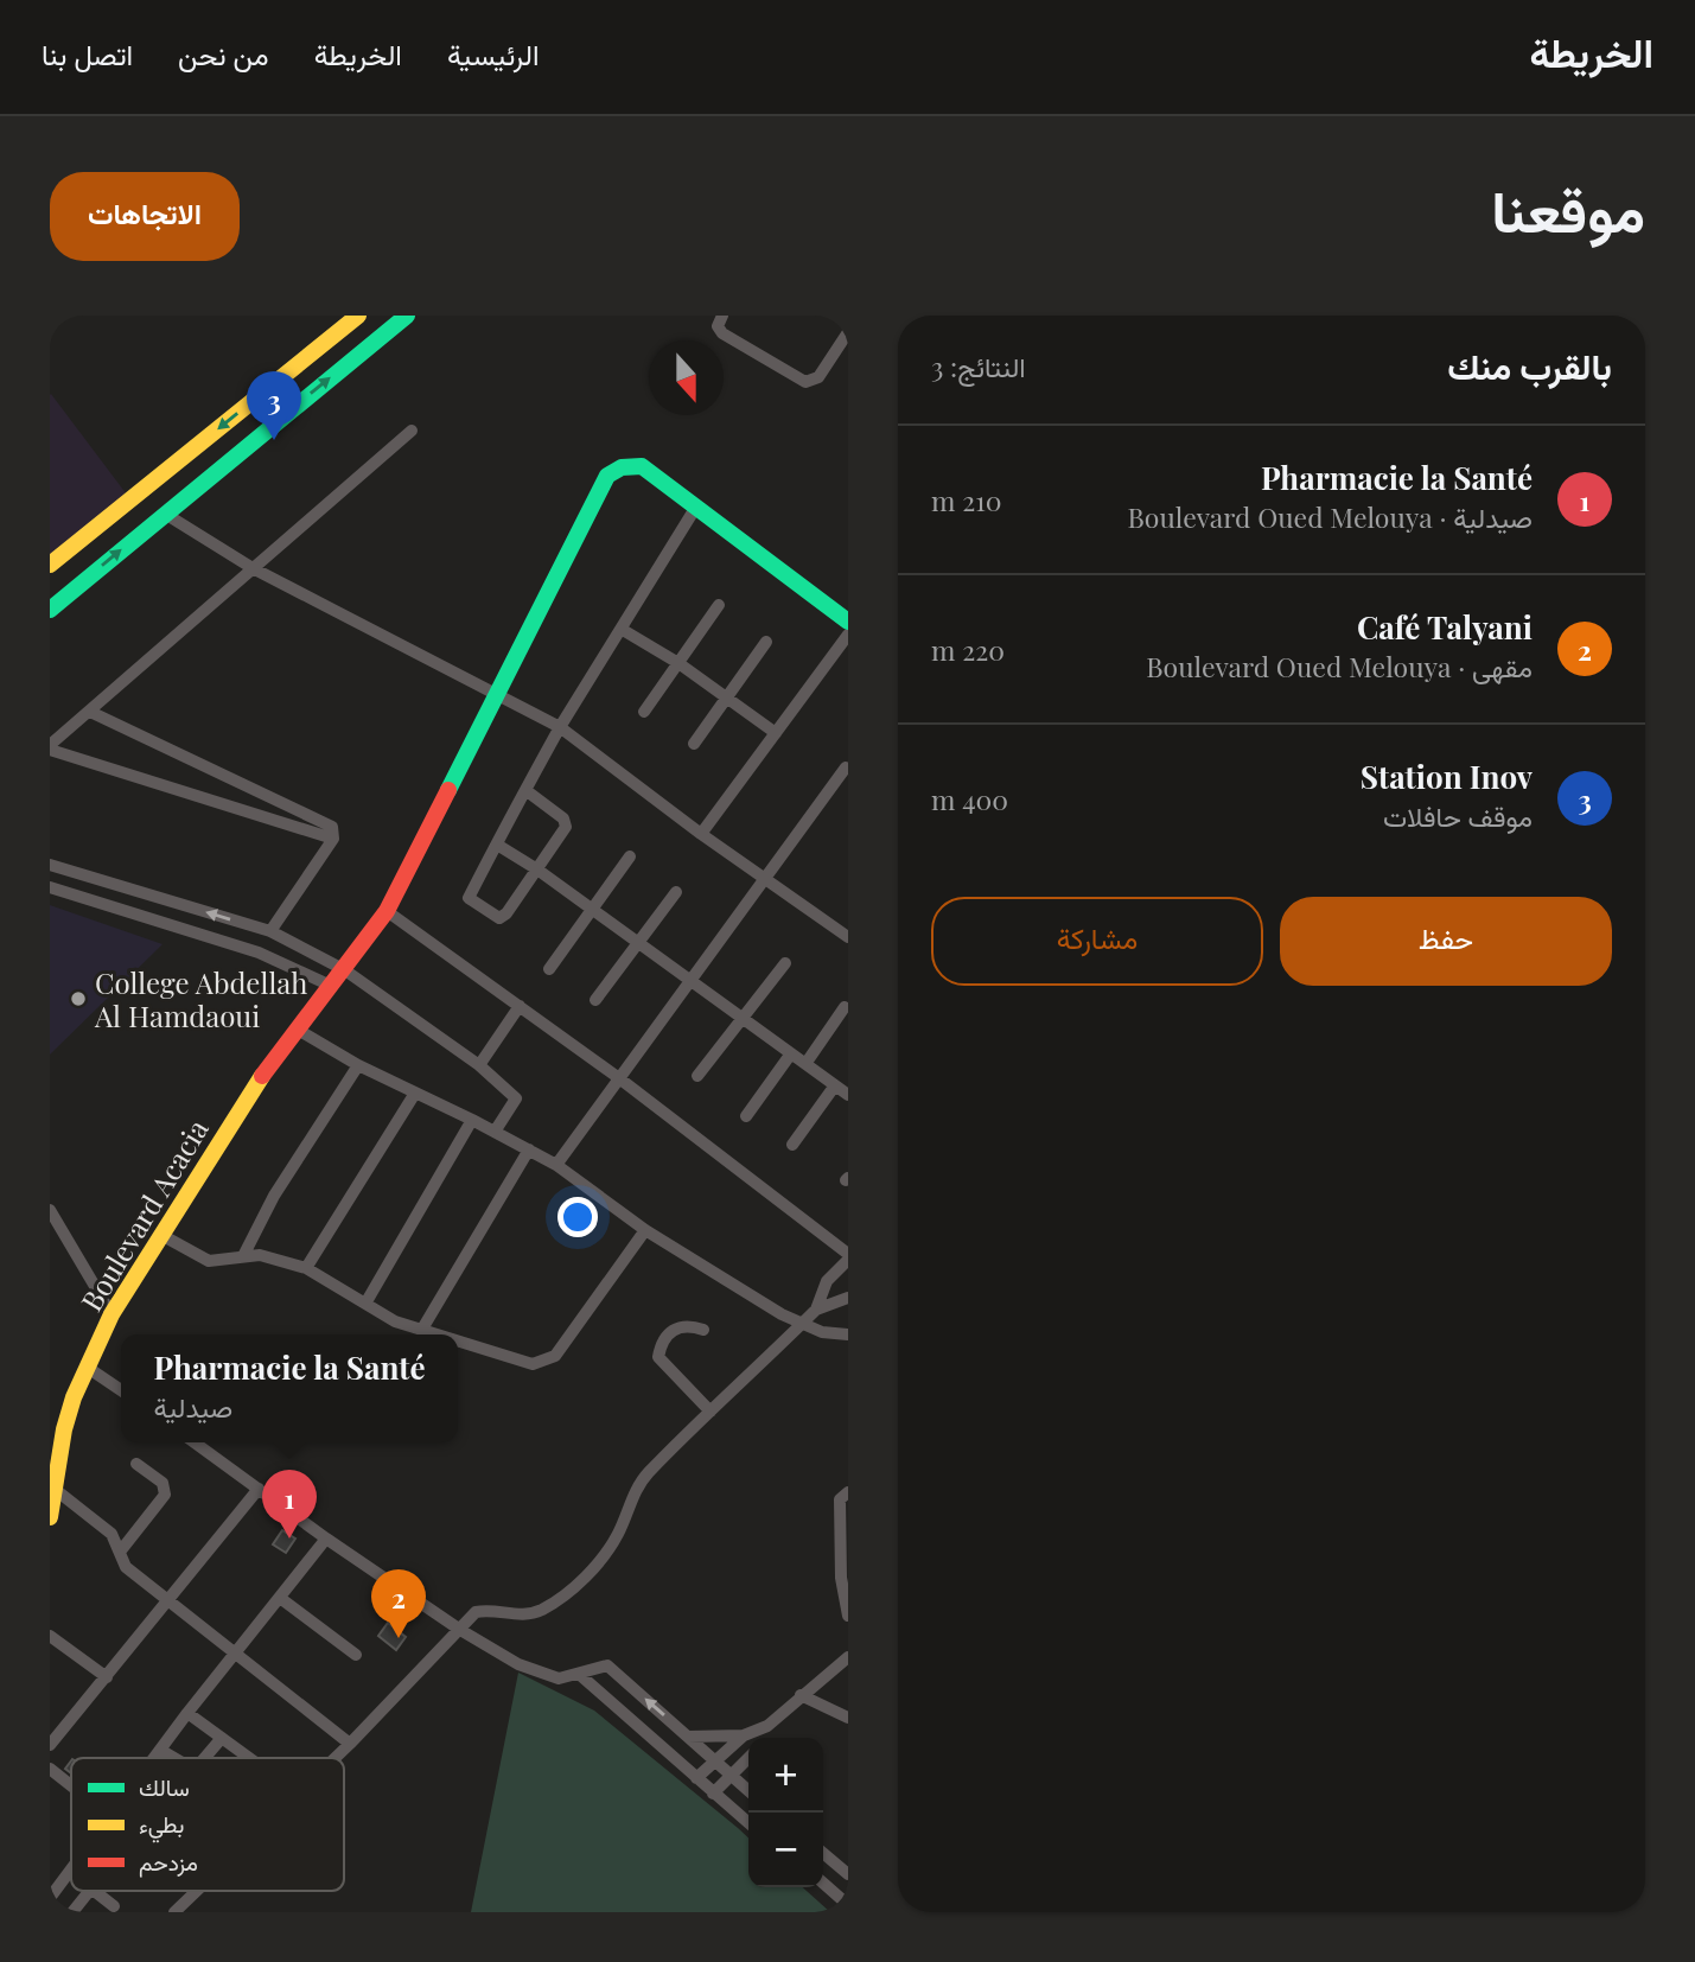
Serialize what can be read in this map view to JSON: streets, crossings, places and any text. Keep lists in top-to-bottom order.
{
  "streets": {
    "street": ["Boulevard Acacia"]
  },
  "places": ["College Abdellah Al Hamdaoui"],
  "legend": ["سالك", "بطيء", "مزدحم"],
  "north": "bottom",
  "page": {
    "header": "الخريطة",
    "nav": [
      "الرئيسية",
      "الخريطة",
      "من نحن",
      "اتصل بنا"
    ],
    "title": "موقعنا",
    "buttons": [
      "الاتجاهات",
      ["حفظ", "مشاركة"]
    ],
    "heading": ["بالقرب منك", "النتائج: 3"],
    "pins": ["3", "1", "2"],
    "list": [
      {
        "mark": "1",
        "name": "Pharmacie la Santé",
        "note": "صيدلية · Boulevard Oued Melouya",
        "value": "210 m"
      },
      {
        "mark": "2",
        "name": "Café Talyani",
        "note": "مقهى · Boulevard Oued Melouya",
        "value": "220 m"
      },
      {
        "mark": "3",
        "name": "Station Inov",
        "note": "موقف حافلات",
        "value": "400 m"
      }
    ],
    "popup": ["Pharmacie la Santé", "صيدلية"],
    "map_buttons": ["+", "−"]
  }
}
